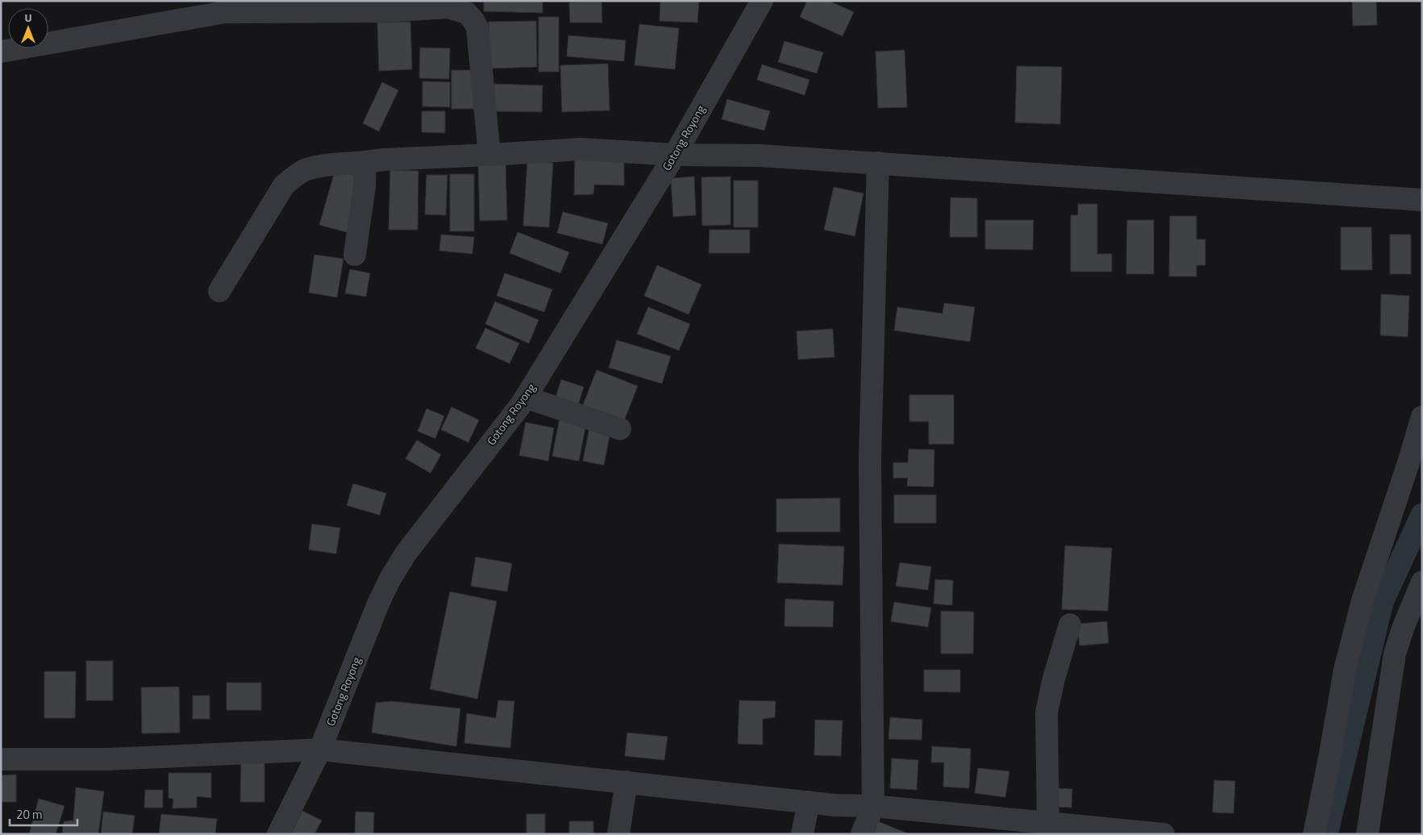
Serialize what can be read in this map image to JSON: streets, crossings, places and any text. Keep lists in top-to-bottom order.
{
  "streets": {
    "street": ["Gotong Royong"]
  },
  "scale_bar": "20 m",
  "north": "top"
}
